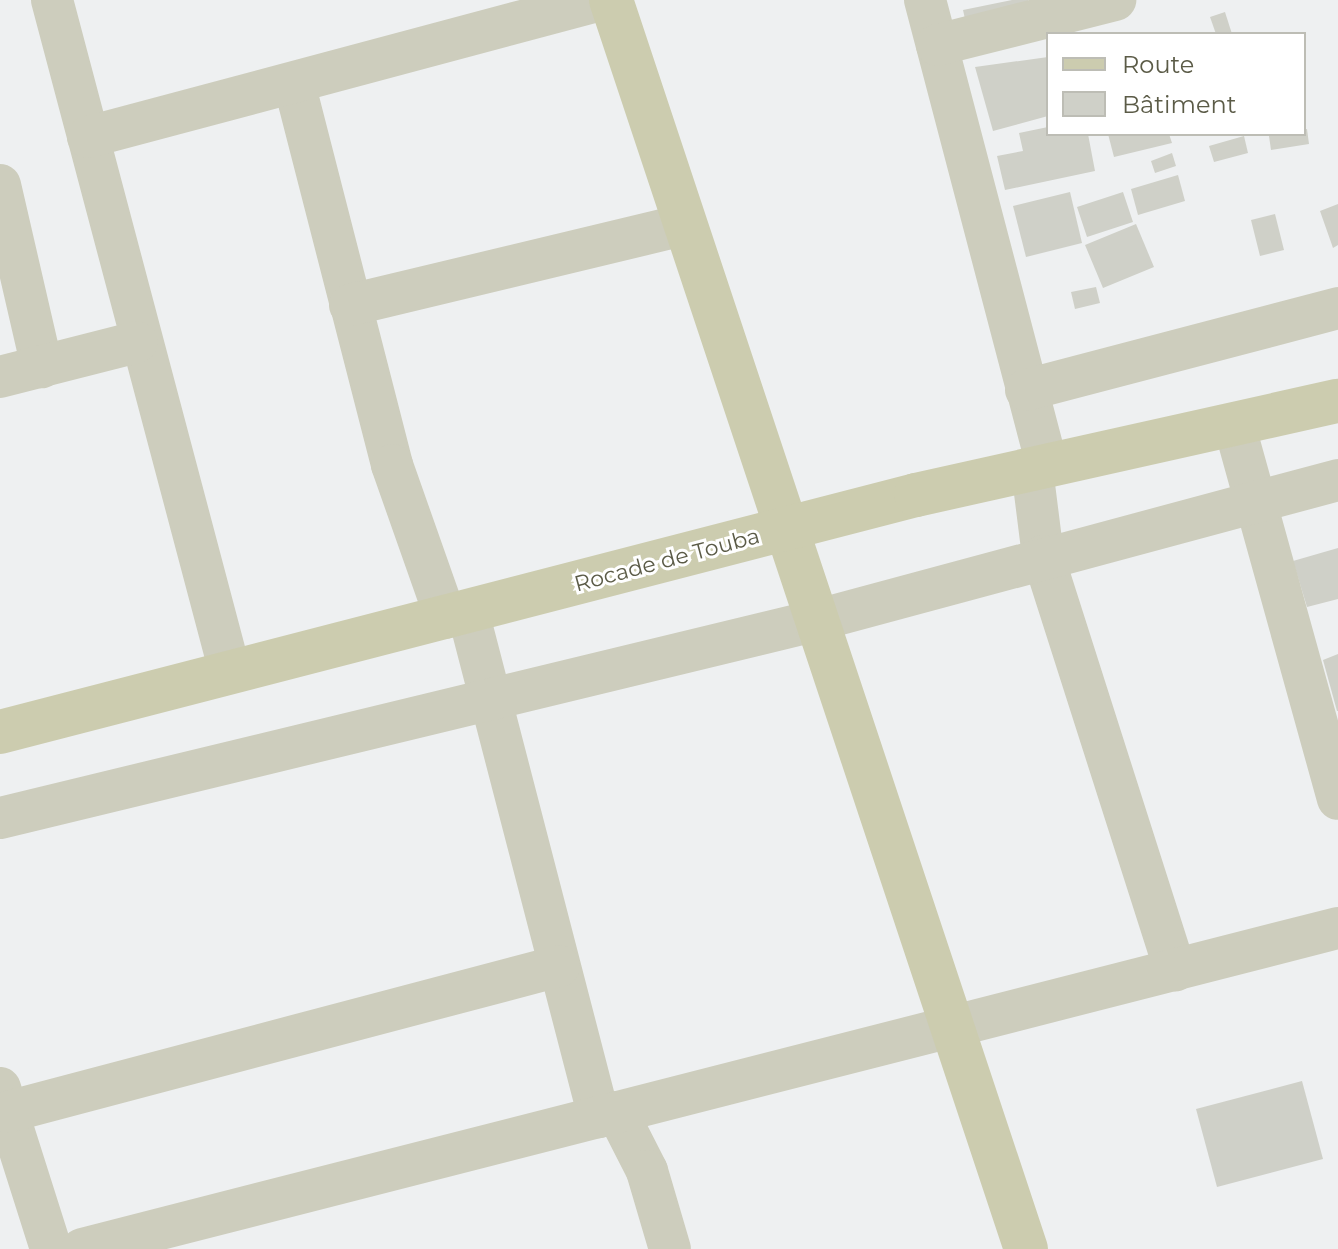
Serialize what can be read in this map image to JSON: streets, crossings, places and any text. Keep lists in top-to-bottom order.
{
  "streets": {
    "main road": ["Rocade de Touba"]
  },
  "legend": ["Route", "Bâtiment"]
}
